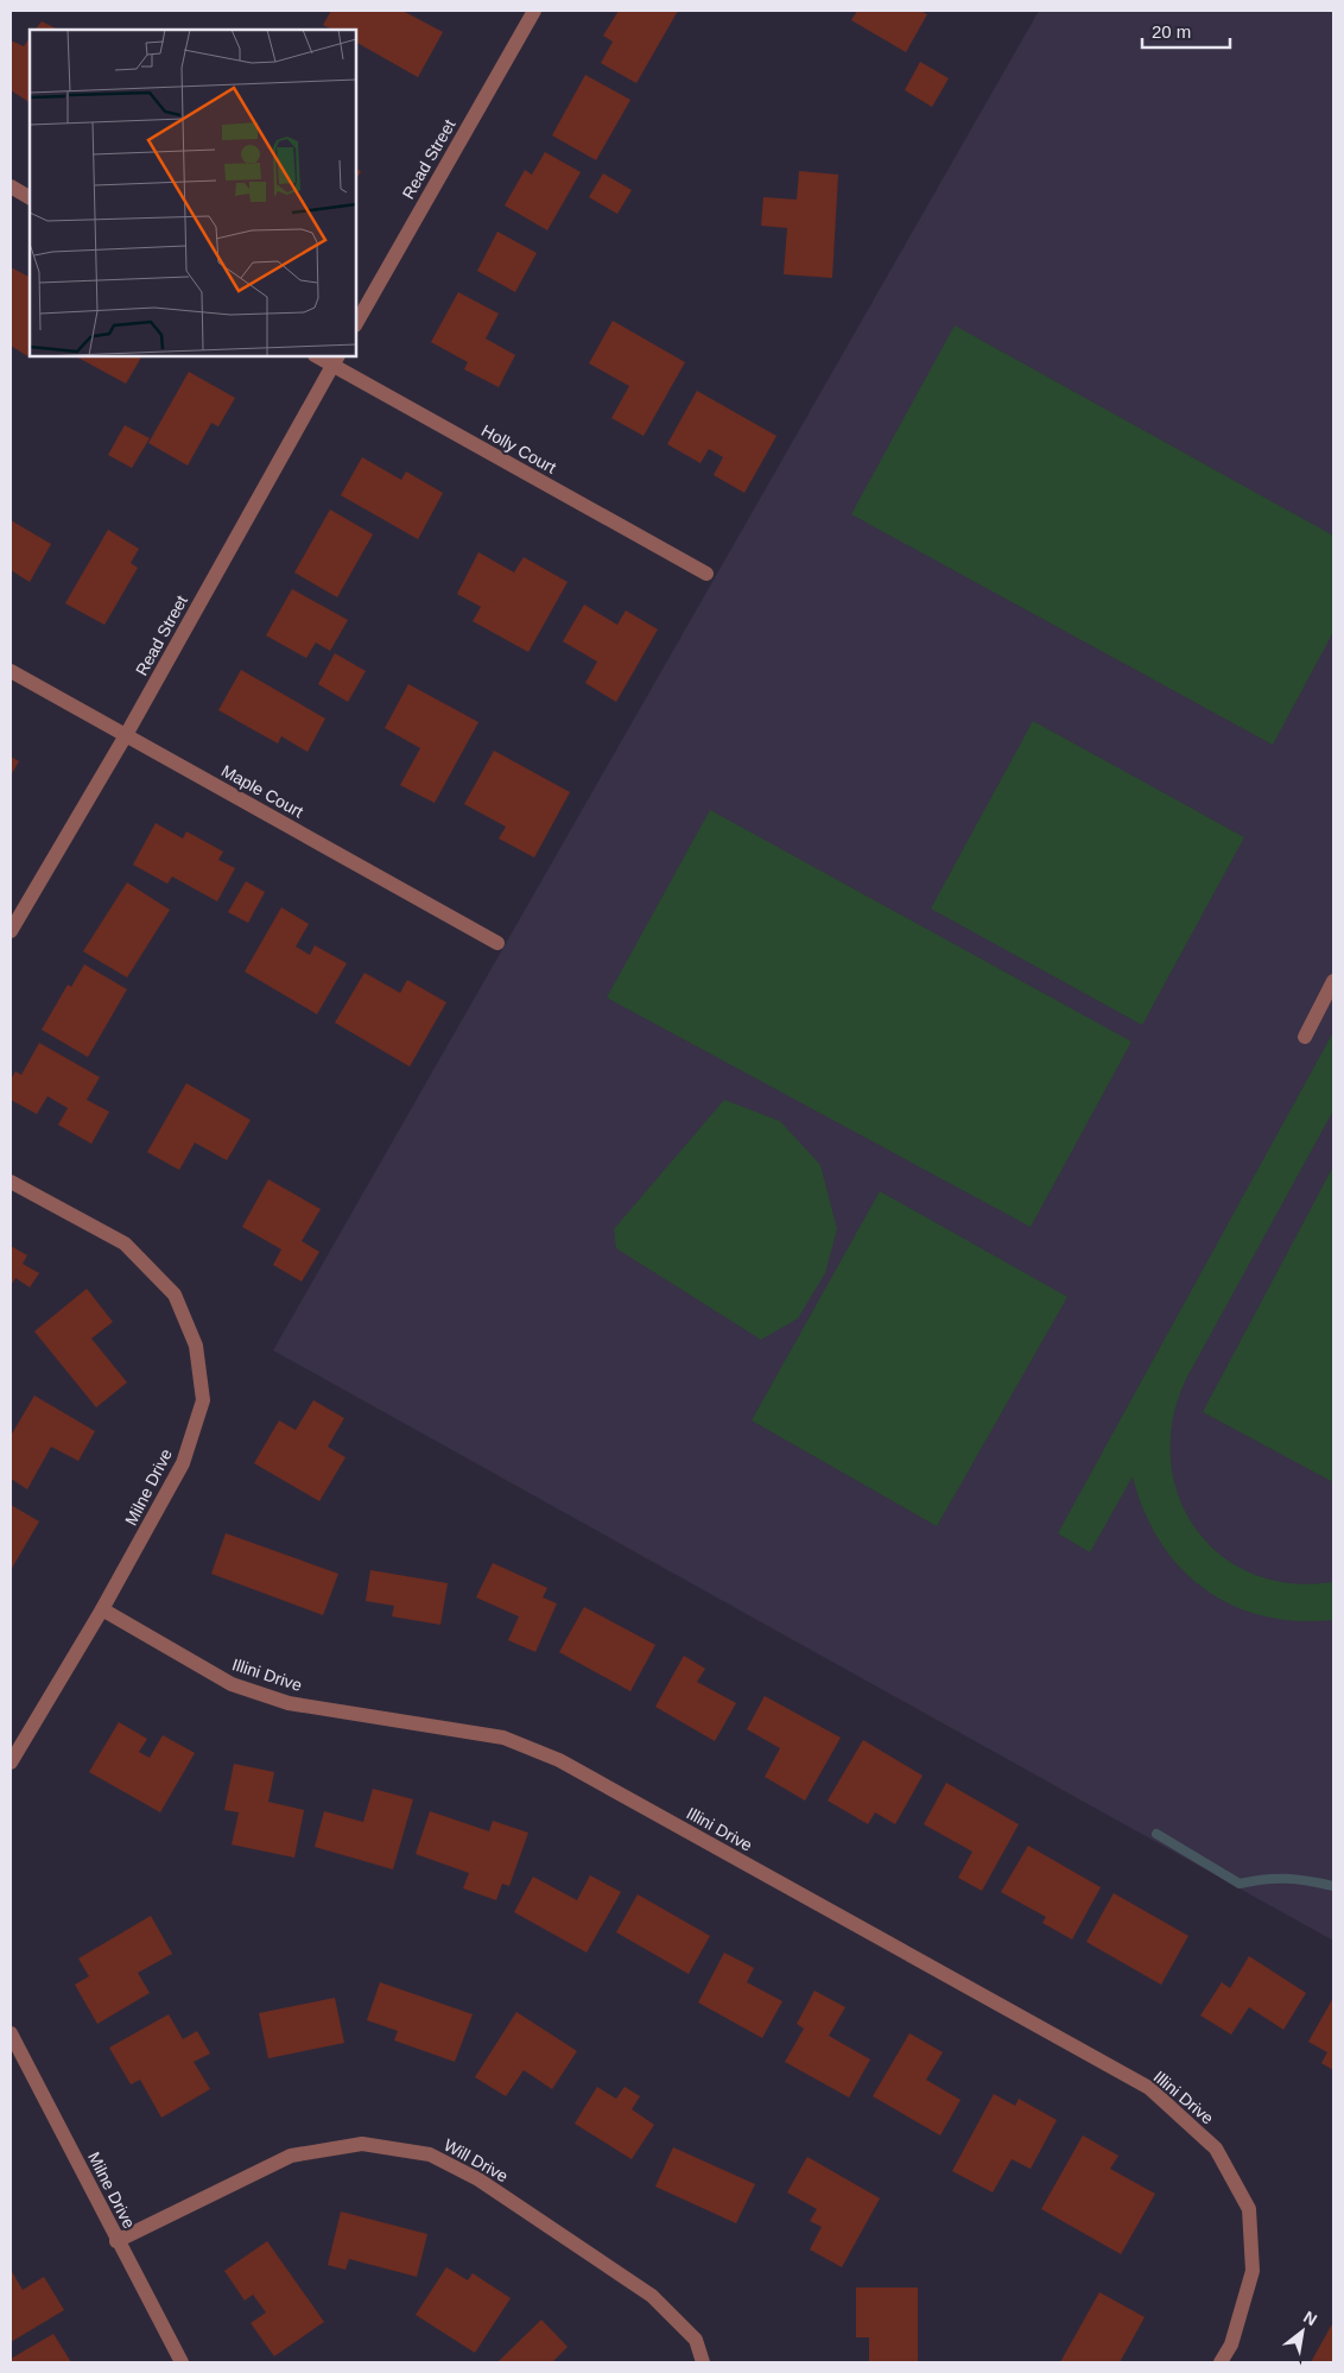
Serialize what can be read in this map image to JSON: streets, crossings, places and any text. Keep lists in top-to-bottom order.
{
  "streets": {
    "street": [
      "Read Street",
      "Holly Court",
      "Maple Court",
      "Milne Drive",
      "Illini Drive",
      "Will Drive"
    ]
  },
  "crossings": [
    ["Read Street", "Holly Court"],
    ["Read Street", "Maple Court"],
    ["Milne Drive", "Illini Drive"],
    ["Milne Drive", "Will Drive"]
  ],
  "scale_bar": "20 m",
  "north": "top right"
}
